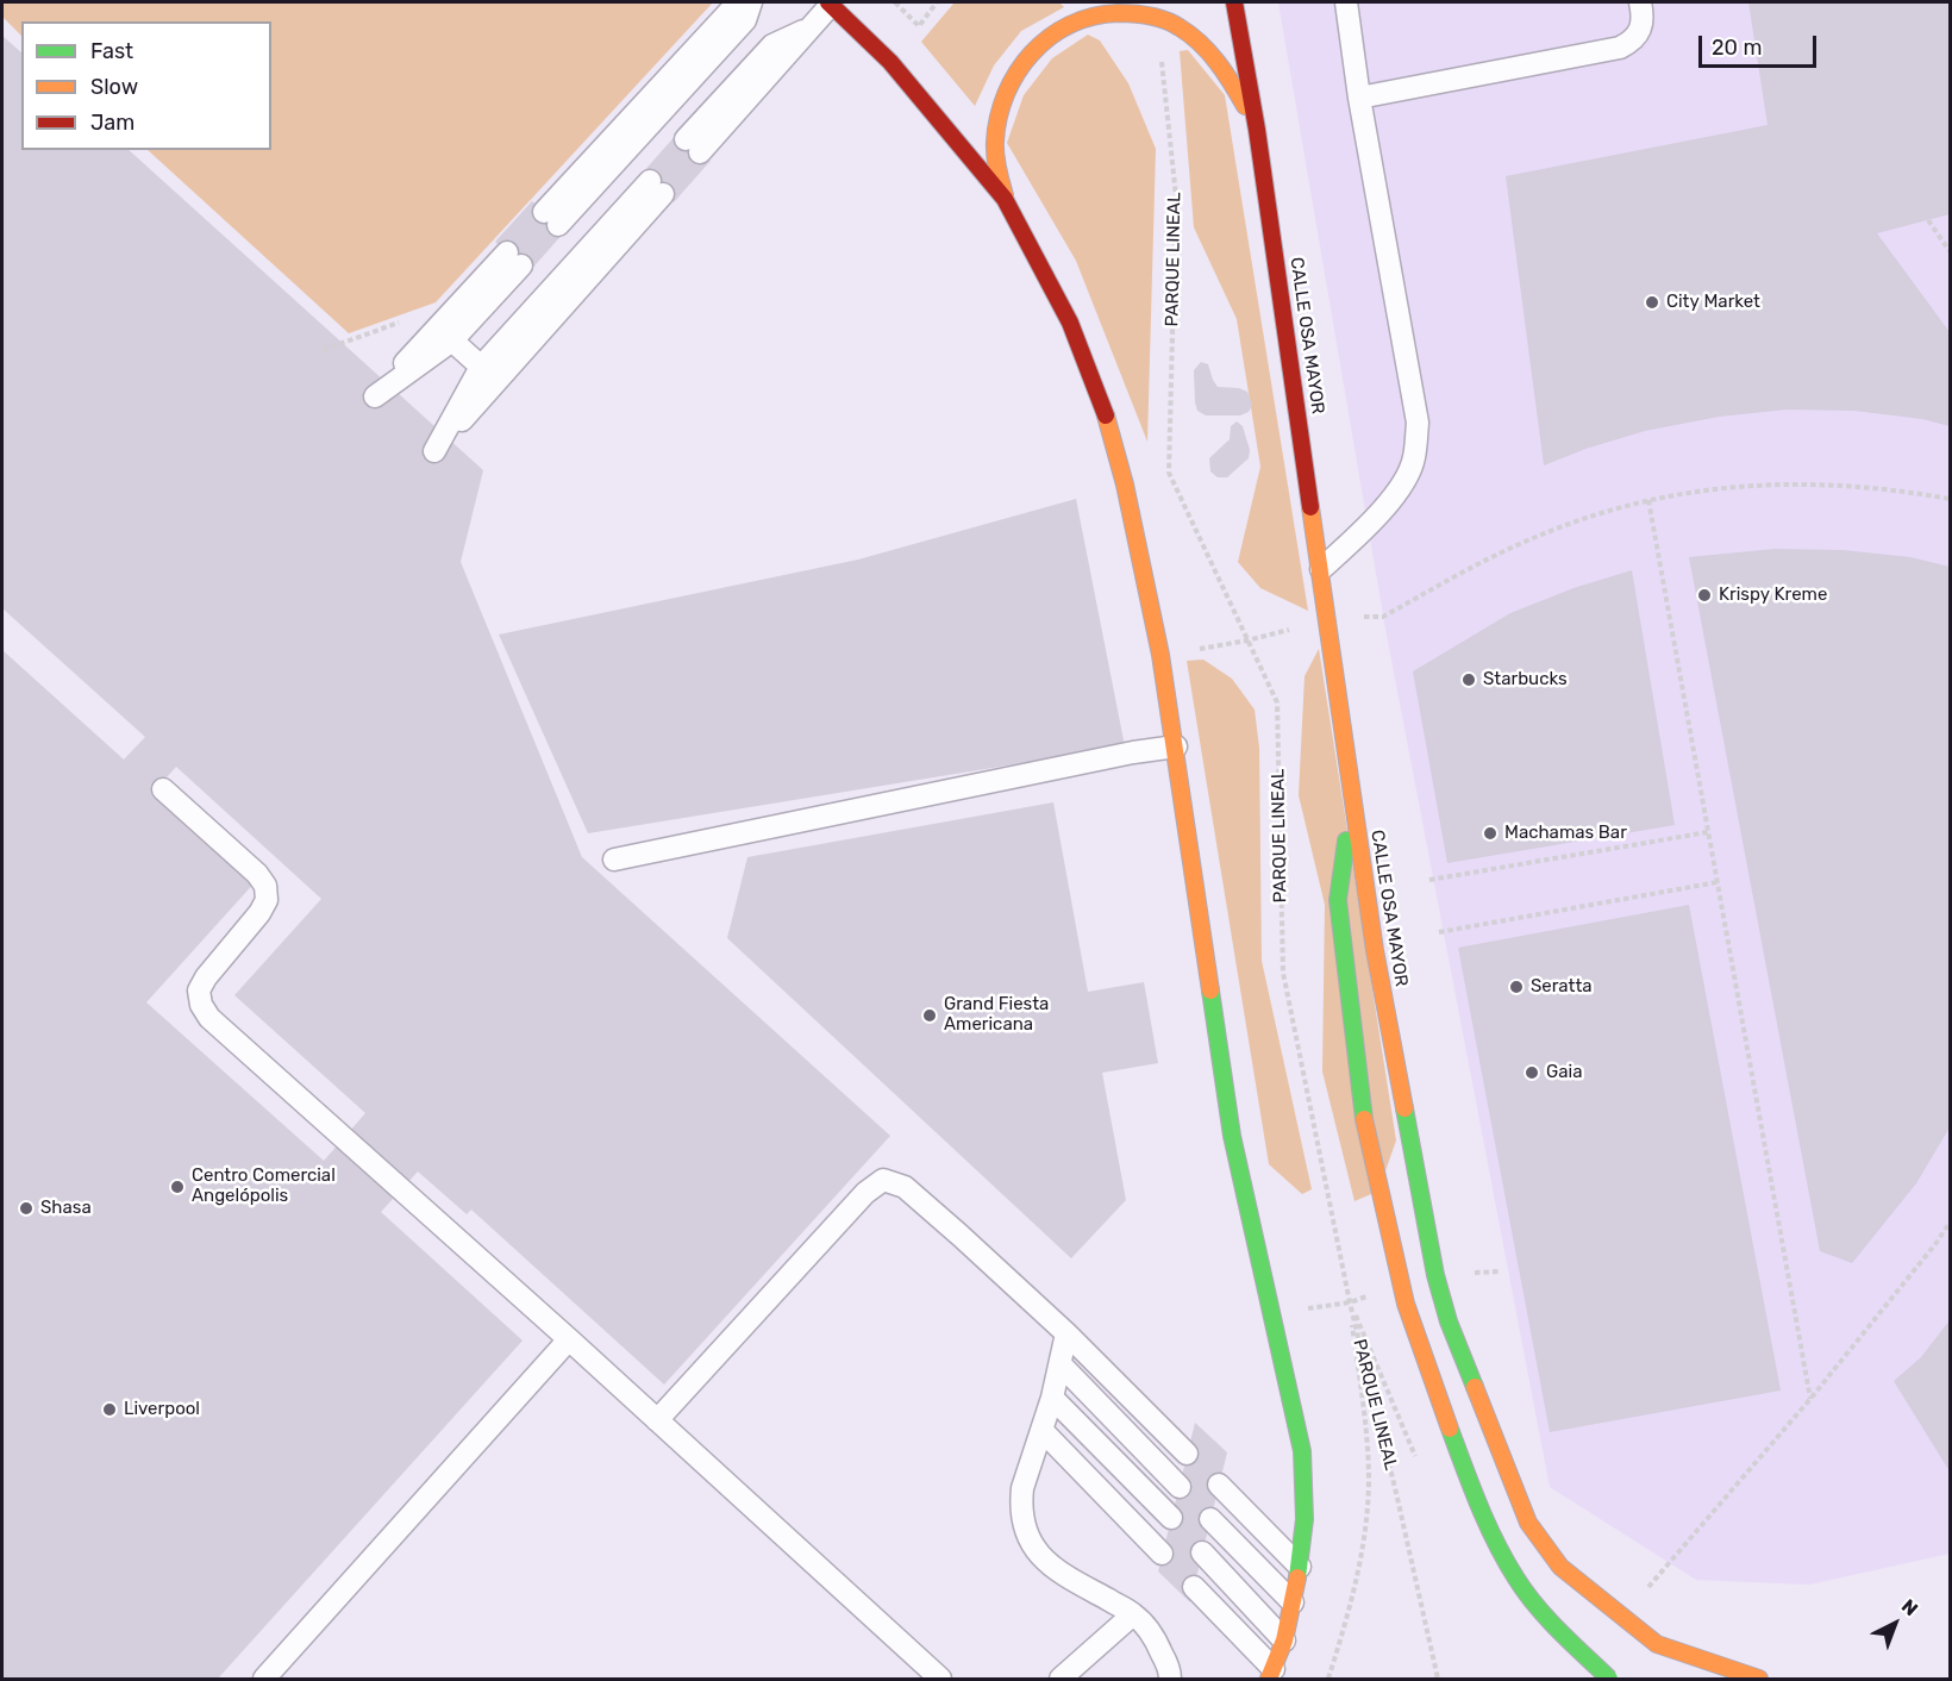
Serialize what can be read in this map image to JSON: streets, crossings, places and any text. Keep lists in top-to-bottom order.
{
  "streets": {
    "street": ["CALLE OSA MAYOR"],
    "path": ["PARQUE LINEAL"]
  },
  "places": [
    "City Market",
    "Krispy Kreme",
    "Starbucks",
    "Machamas Bar",
    "Seratta",
    "Grand Fiesta Americana",
    "Gaia",
    "Centro Comercial Angelópolis",
    "Shasa",
    "Liverpool"
  ],
  "legend": ["Fast", "Slow", "Jam"],
  "scale_bar": "20 m",
  "north": "top right"
}
